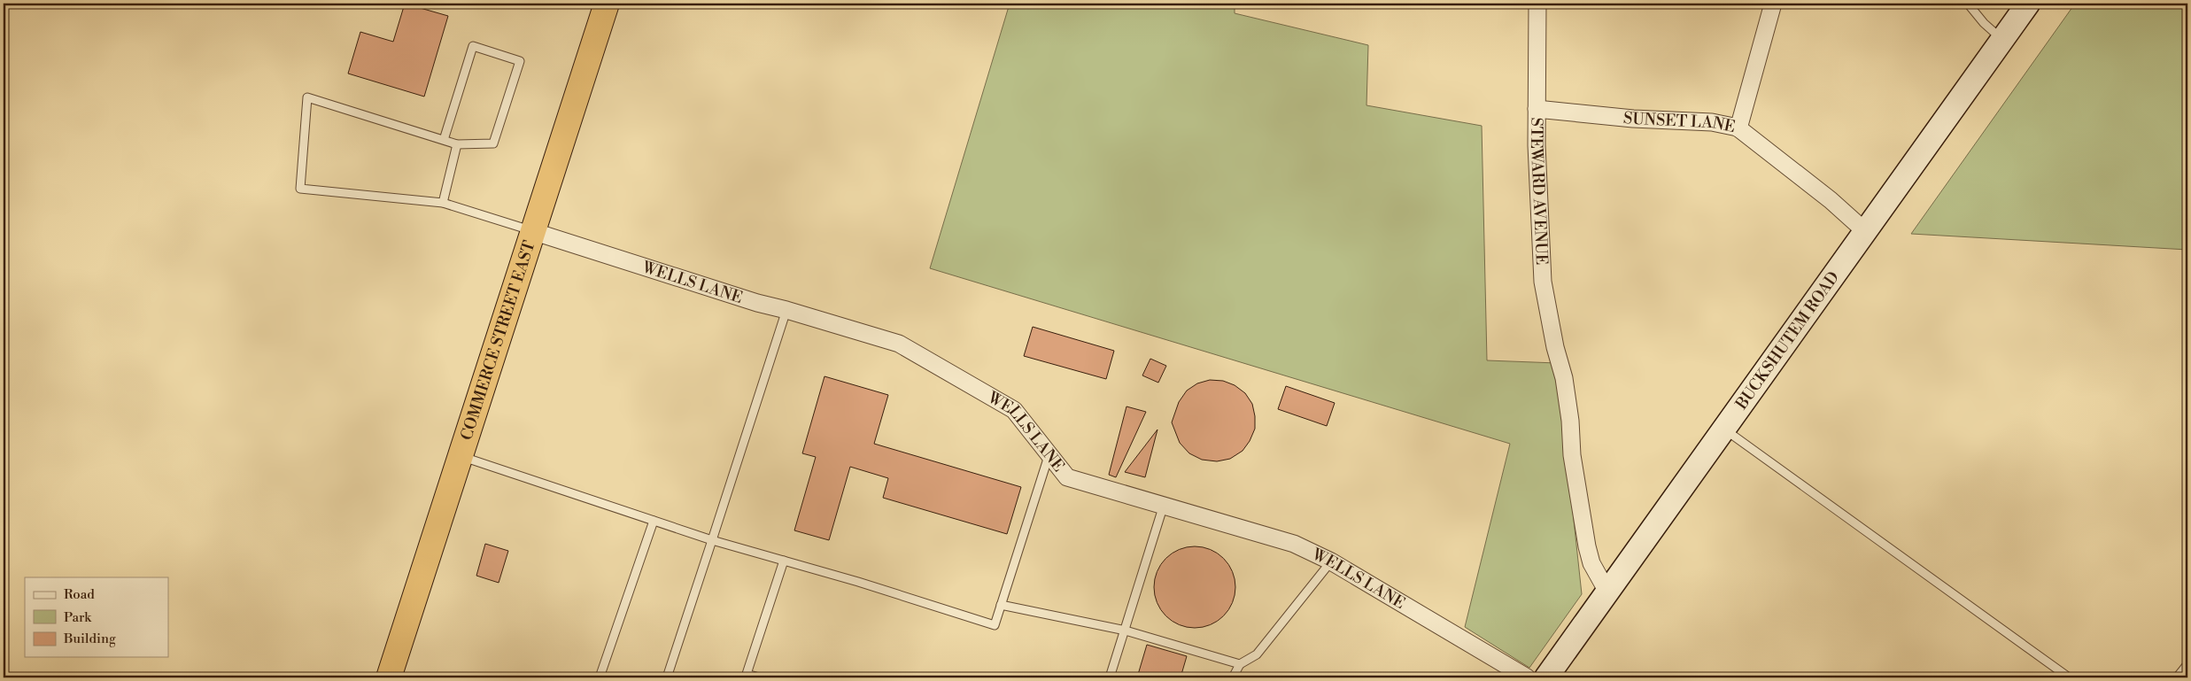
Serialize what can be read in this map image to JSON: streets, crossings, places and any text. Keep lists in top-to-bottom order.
{
  "streets": {
    "highway": ["COMMERCE STREET EAST"],
    "main road": ["BUCKSHUTEM ROAD"],
    "street": ["SUNSET LANE", "STEWARD AVENUE", "WELLS LANE"]
  },
  "crossings": [
    ["SUNSET LANE", "STEWARD AVENUE"],
    ["SUNSET LANE", "BUCKSHUTEM ROAD"],
    ["STEWARD AVENUE", "BUCKSHUTEM ROAD"],
    ["WELLS LANE", "COMMERCE STREET EAST"]
  ],
  "legend": ["Road", "Park", "Building"]
}
